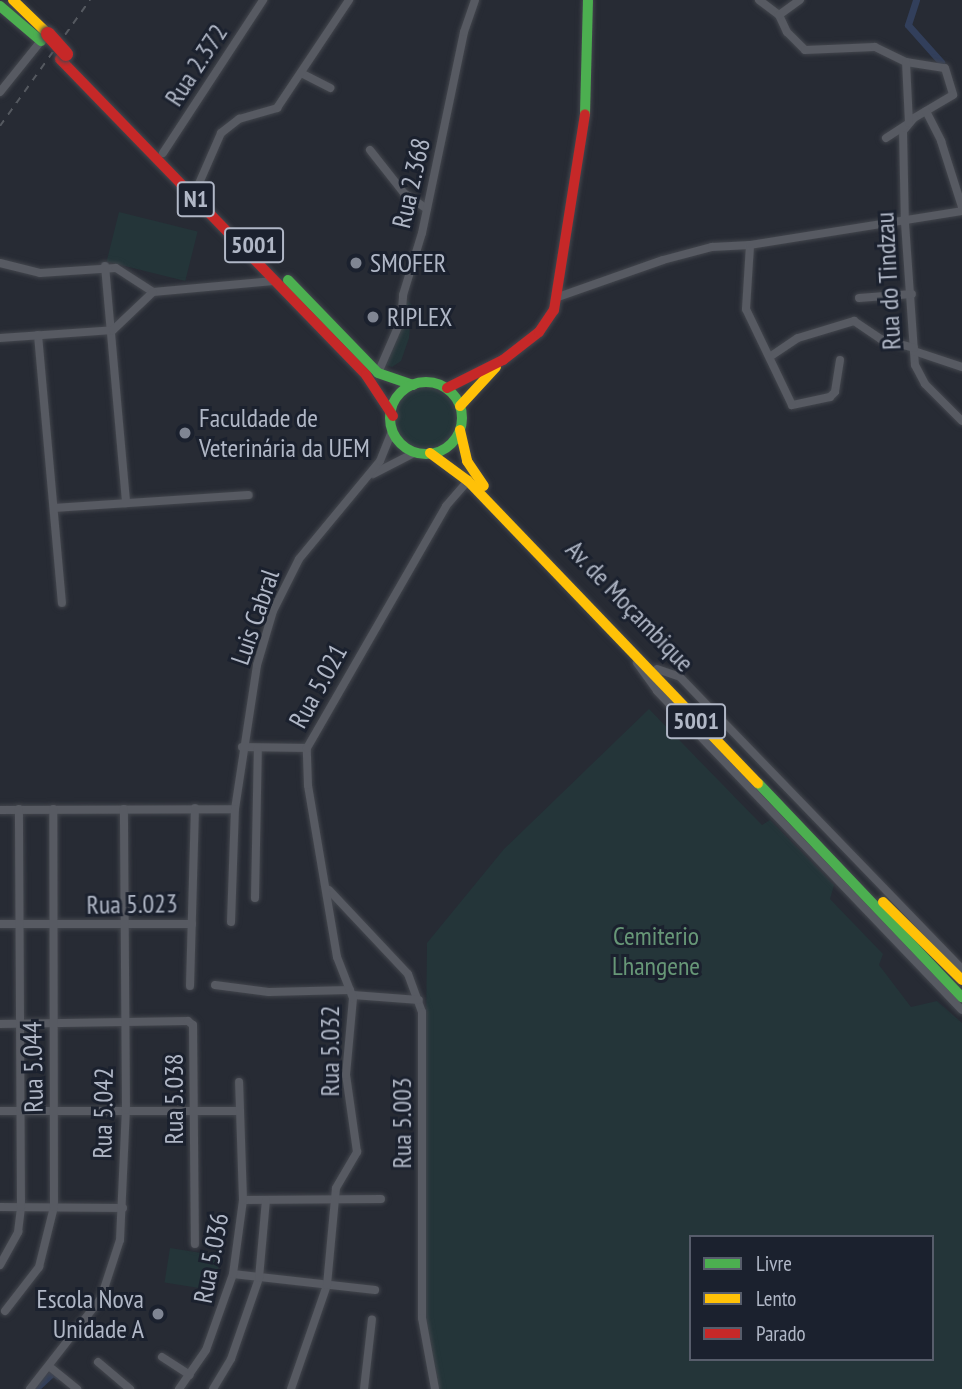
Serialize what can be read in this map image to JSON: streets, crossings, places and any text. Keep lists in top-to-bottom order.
{
  "streets": {
    "main road": ["N1", "5001", "Av. de Moçambique"],
    "street": [
      "Rua 2.372",
      "Rua 2.368",
      "Rua do Tindzau",
      "Luis Cabral",
      "Rua 5.021",
      "Rua 5.023",
      "Rua 5.032",
      "Rua 5.044",
      "Rua 5.038",
      "Rua 5.042",
      "Rua 5.003",
      "Rua 5.036"
    ]
  },
  "crossings": [
    ["Rua 2.372", "5001"],
    ["Rua 2.368", "5001"],
    ["N1", "5001"],
    ["N1", "Av. de Moçambique"],
    ["N1", "Luis Cabral"],
    ["5001", "Av. de Moçambique"],
    ["5001", "Luis Cabral"],
    ["Av. de Moçambique", "Luis Cabral"],
    ["Av. de Moçambique", "Rua 5.021"],
    ["Luis Cabral", "Rua 5.021"],
    ["Rua 5.021", "Rua 5.032"],
    ["Rua 5.023", "Rua 5.044"],
    ["Rua 5.023", "Rua 5.042"],
    ["Rua 5.032", "Rua 5.003"],
    ["Rua 5.038", "Rua 5.042"]
  ],
  "parks": ["Cemiterio Lhangene"],
  "places": [
    "SMOFER",
    "RIPLEX",
    "Faculdade de Veterinária da UEM",
    "Escola Nova Unidade A"
  ],
  "legend": ["Livre", "Lento", "Parado"]
}
